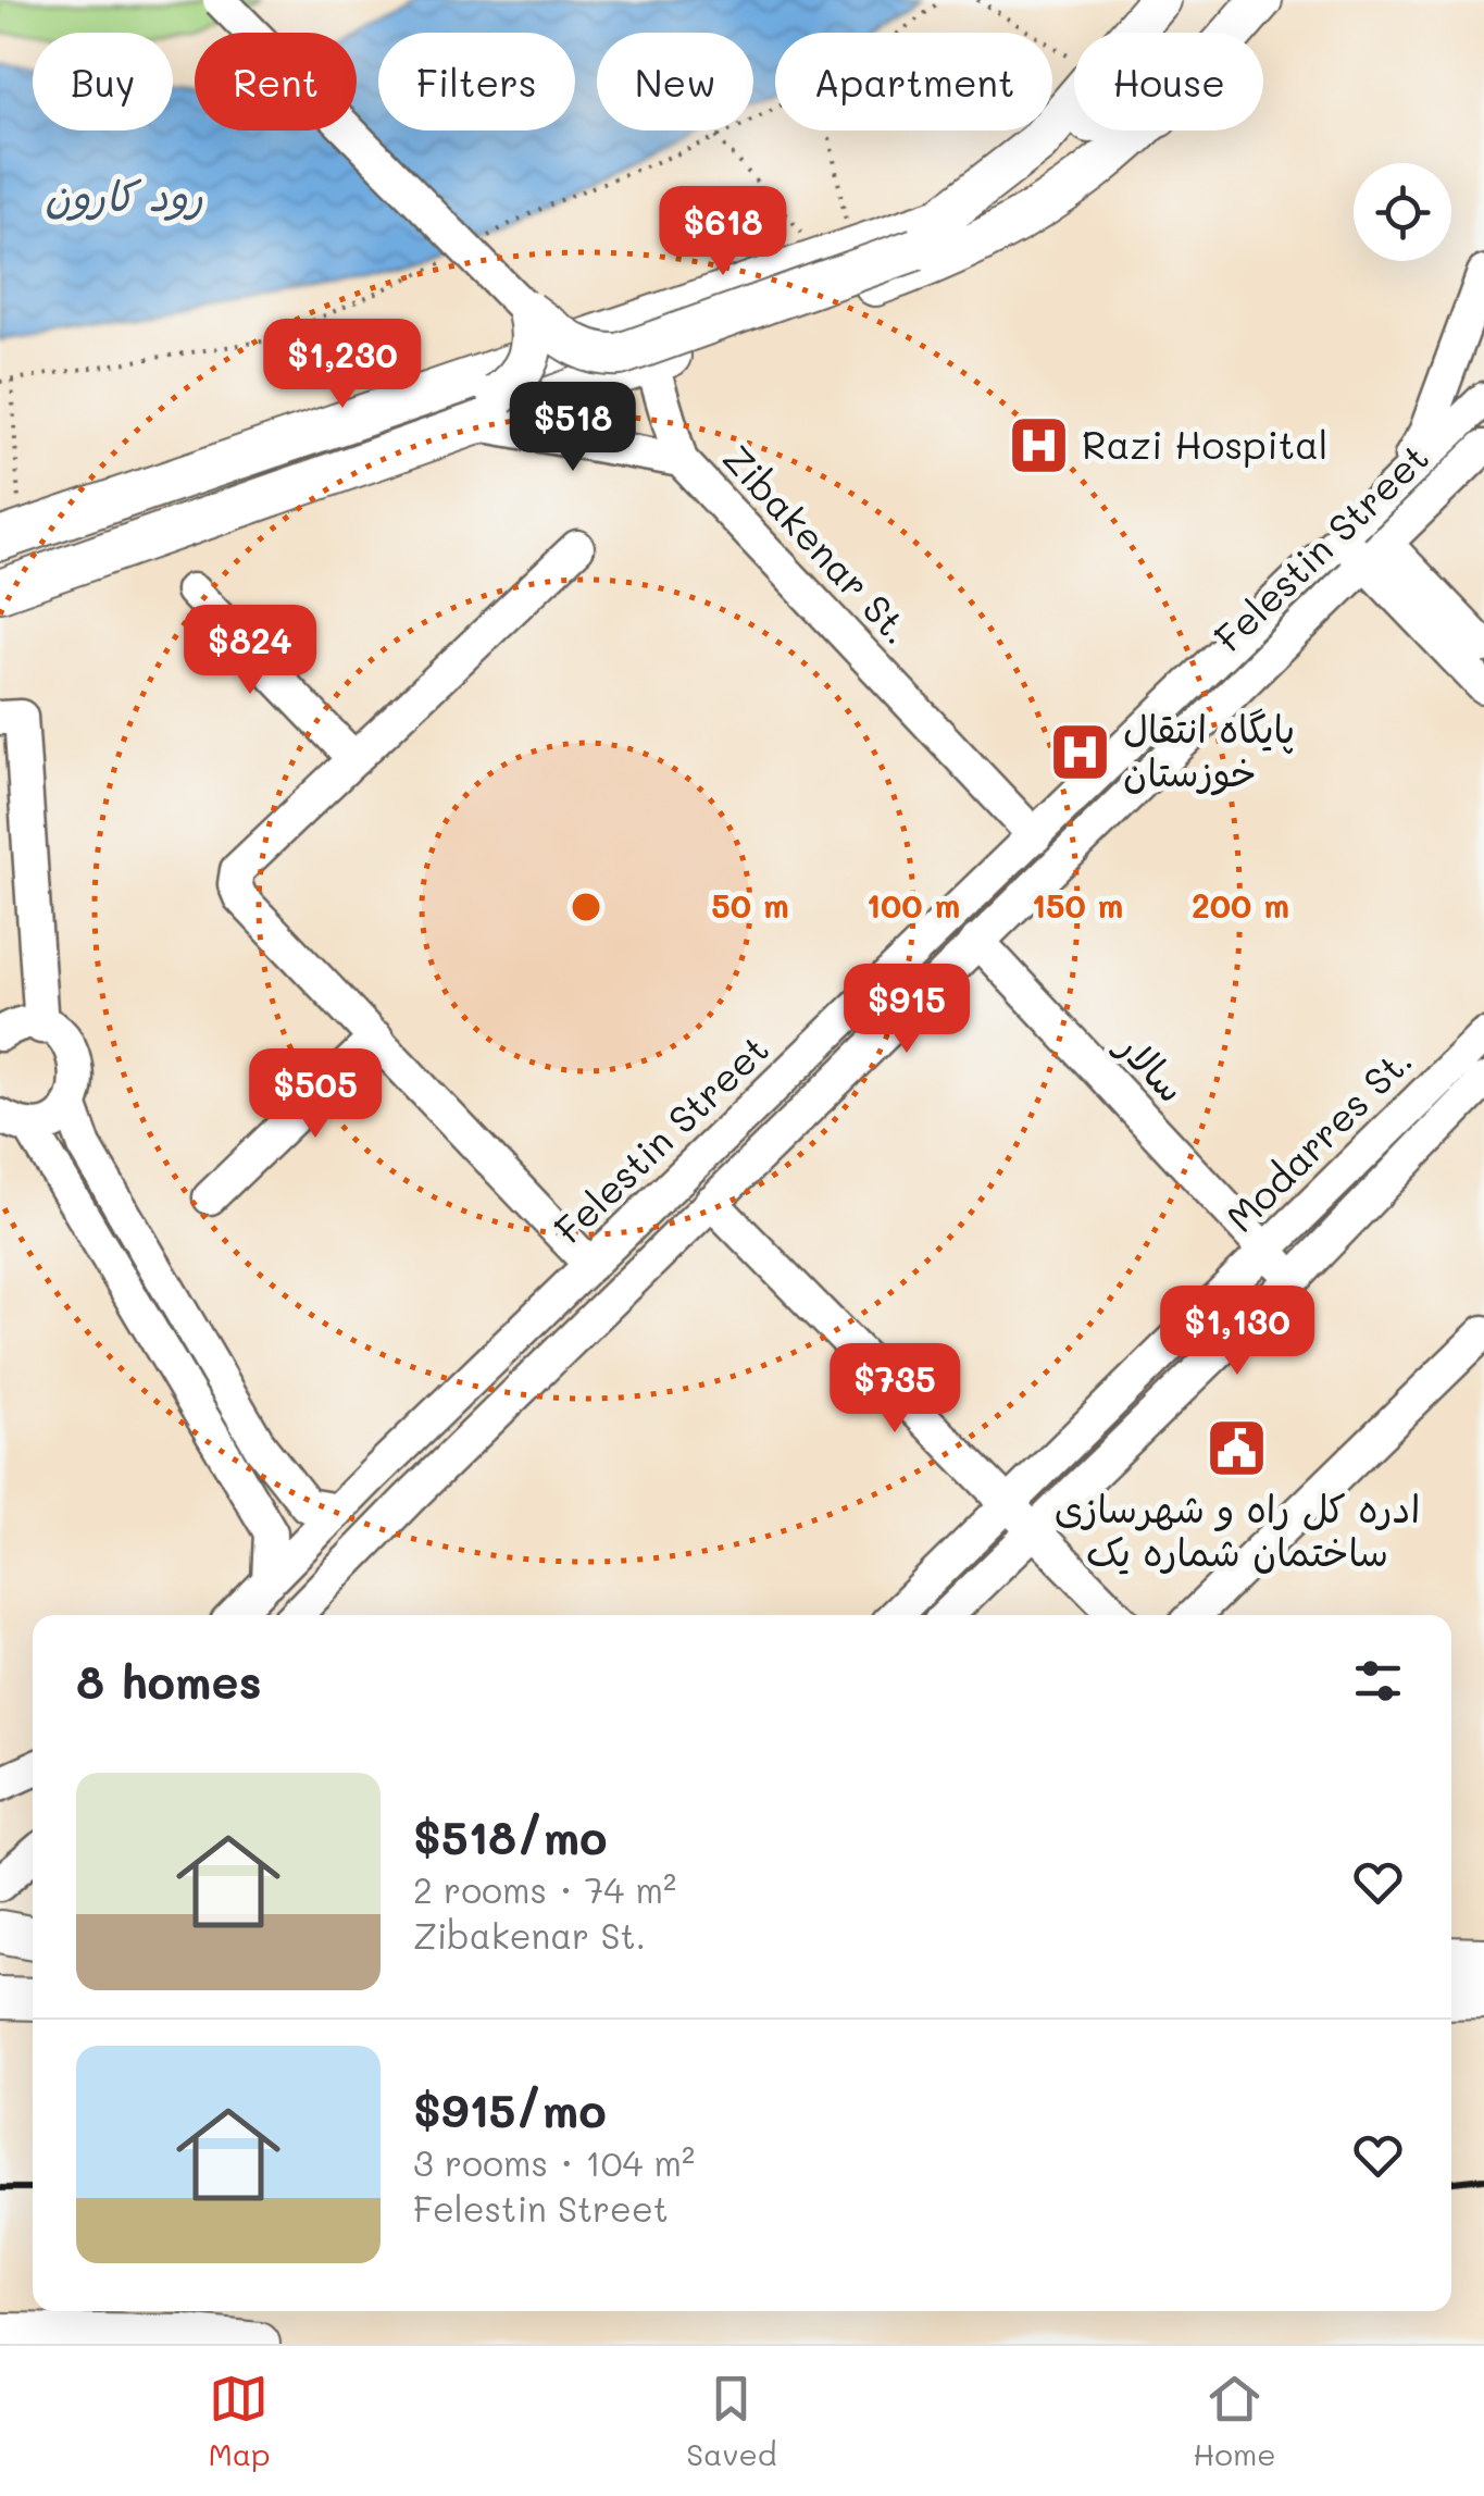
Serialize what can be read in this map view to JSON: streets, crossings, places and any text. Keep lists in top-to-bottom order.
{
  "streets": {
    "street": [
      "Zibakenar St.",
      "Felestin Street",
      "سالار",
      "Modarres St."
    ]
  },
  "crossings": [
    ["Zibakenar St.", "Felestin Street"],
    ["Felestin Street", "سالار"],
    ["سالار", "Modarres St."]
  ],
  "water": ["رود کارون"],
  "places": {
    "hospital": ["Razi Hospital", "پایگاه انتقال خوزستان"],
    "public building": ["ادره کل راه و شهرسازی ساختمان شماره یک"]
  },
  "page": {
    "chip": [
      "Buy",
      "Rent",
      "Filters",
      "New",
      "Apartment",
      "House"
    ],
    "price": [
      "$618",
      "$1,230",
      "$518",
      "$824",
      "$915",
      "$505",
      "$1,130",
      "$735"
    ],
    "heading": "8 homes",
    "list": [
      {
        "name": "$518/mo",
        "note": "2 rooms · 74 m² · Zibakenar St."
      },
      {
        "name": "$915/mo",
        "note": "3 rooms · 104 m² · Felestin Street"
      }
    ],
    "tabs": ["Map", "Saved", "Home"]
  },
  "rings": [
    "50 m",
    "100 m",
    "150 m",
    "200 m"
  ]
}
